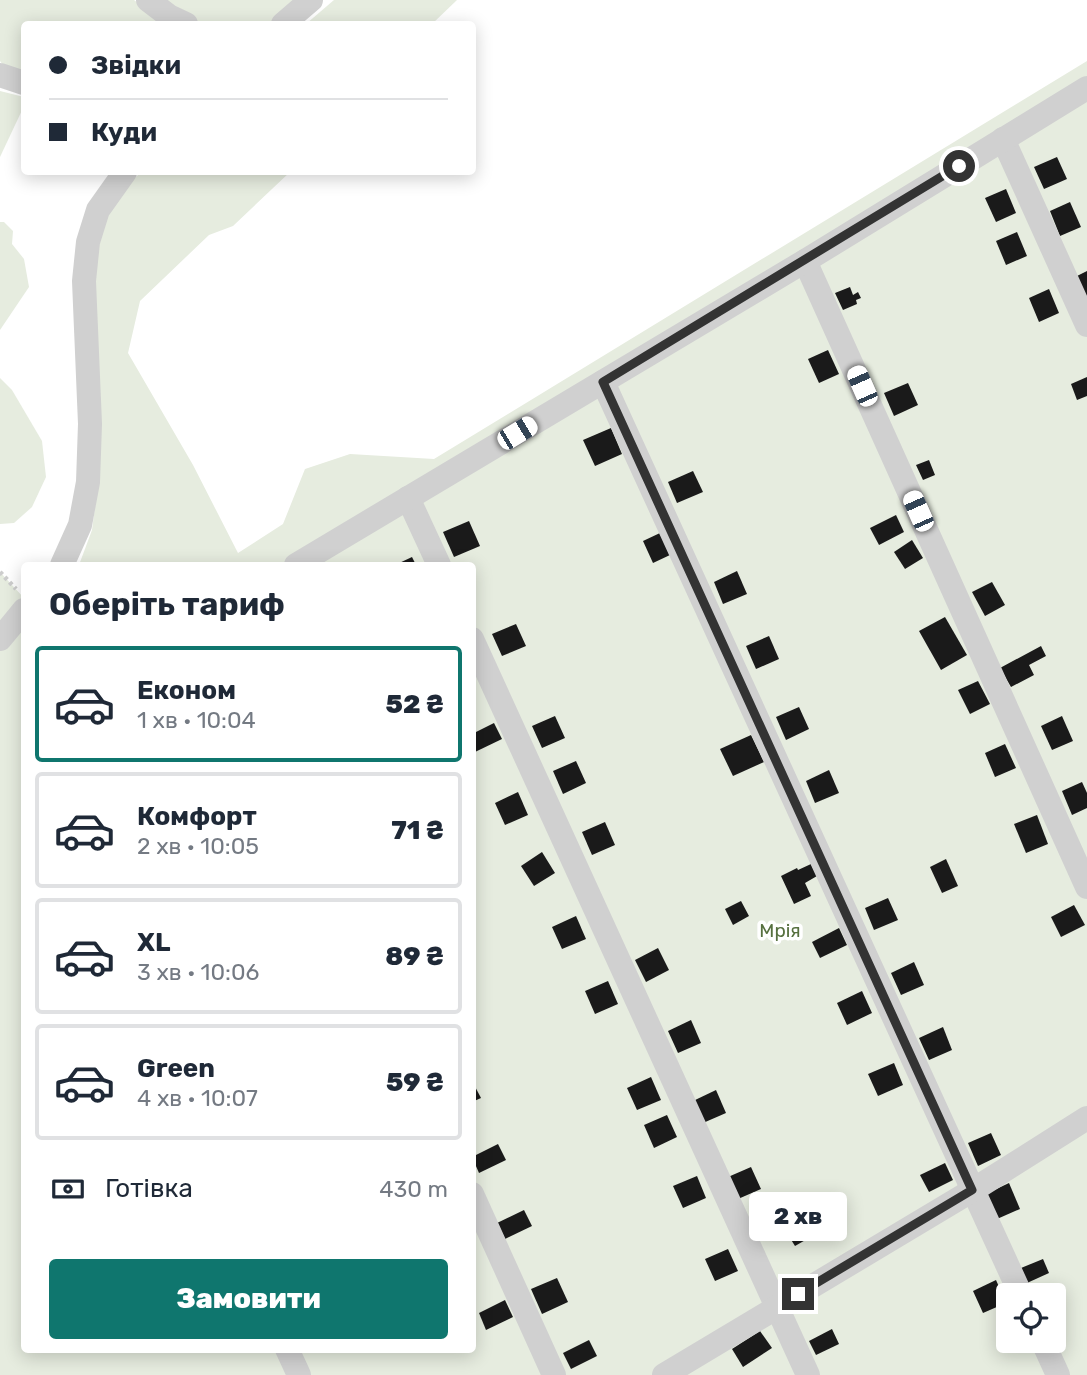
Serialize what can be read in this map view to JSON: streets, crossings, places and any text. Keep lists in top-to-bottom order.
{
  "parks": ["Мрія"],
  "page": {
    "banner": ["Звідки", "Куди"],
    "heading": "Оберіть тариф",
    "list": [
      {
        "name": "Економ",
        "note": "1 хв · 10:04",
        "value": "52 ₴"
      },
      {
        "name": "Комфорт",
        "note": "2 хв · 10:05",
        "value": "71 ₴"
      },
      {
        "name": "XL",
        "note": "3 хв · 10:06",
        "value": "89 ₴"
      },
      {
        "name": "Green",
        "note": "4 хв · 10:07",
        "value": "59 ₴"
      }
    ],
    "pay": ["Готівка", "430 m"],
    "bubble": "2 хв",
    "buttons": "Замовити"
  }
}
